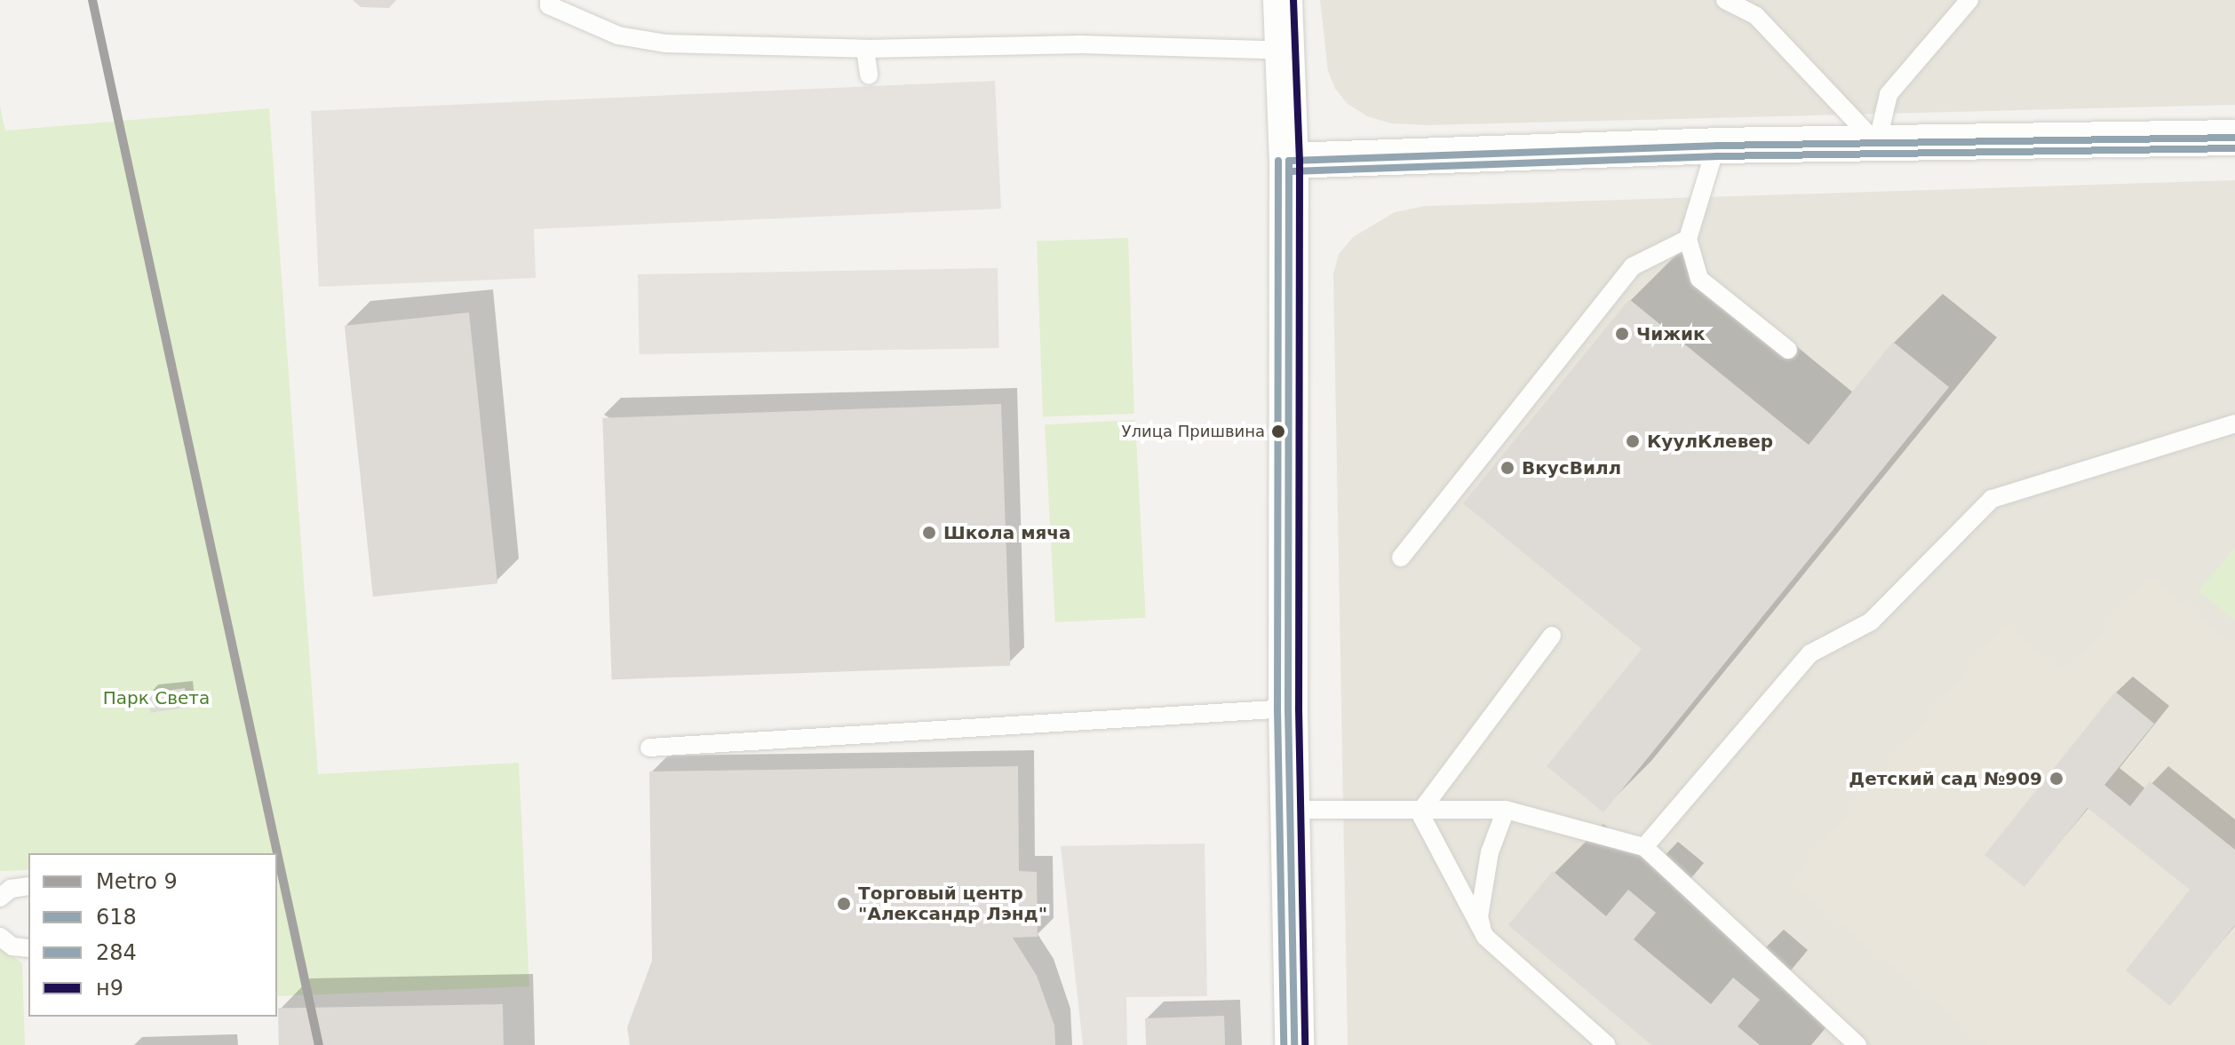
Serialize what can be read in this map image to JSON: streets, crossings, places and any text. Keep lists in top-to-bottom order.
{
  "parks": ["Парк Света"],
  "places": [
    "Чижик",
    "Улица Пришвина",
    "КуулКлевер",
    "ВкусВилл",
    "Школа мяча",
    "Детский сад №909",
    "Торговый центр \"Александр Лэнд\""
  ],
  "lines": [
    "metro line 9",
    "transit line н9",
    "transit line 618",
    "transit line 284"
  ],
  "legend": [
    "Metro 9",
    "618",
    "284",
    "н9"
  ]
}
